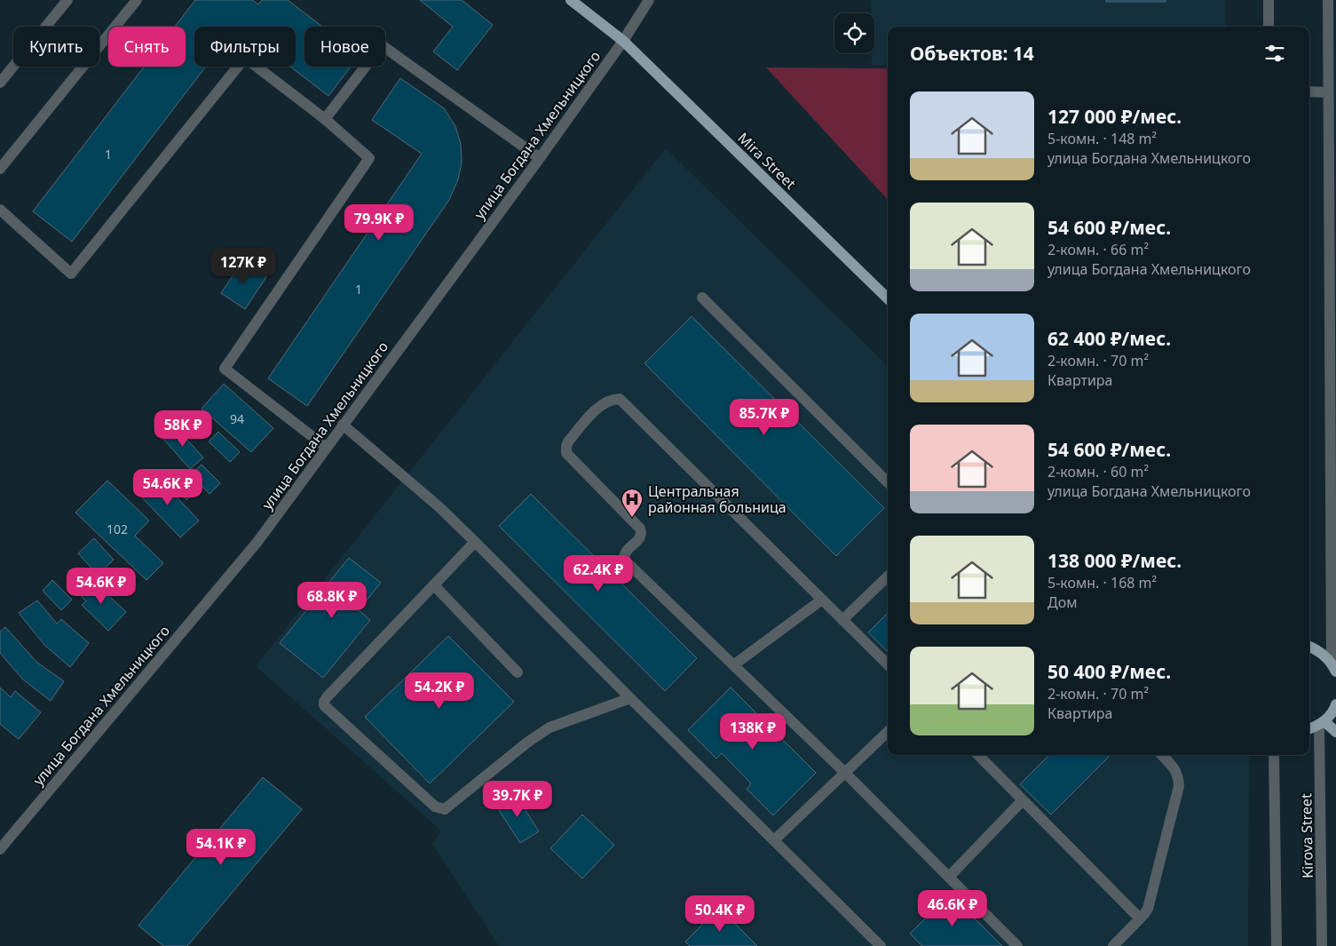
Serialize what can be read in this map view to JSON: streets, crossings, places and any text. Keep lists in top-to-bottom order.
{
  "streets": {
    "main road": ["Mira Street"],
    "street": ["улица Богдана Хмельницкого", "Kirova Street"]
  },
  "crossings": [
    ["улица Богдана Хмельницкого", "Mira Street"]
  ],
  "places": {
    "hospital": ["Центральная районная больница"]
  },
  "house_numbers": [
    "1",
    "1",
    "94",
    "102"
  ],
  "page": {
    "chip": [
      "Купить",
      "Снять",
      "Фильтры",
      "Новое"
    ],
    "heading": "Объектов: 14",
    "list": [
      {
        "name": "127 000 ₽/мес.",
        "note": "5-комн. · 148 m² · улица Богдана Хмельницкого"
      },
      {
        "name": "54 600 ₽/мес.",
        "note": "2-комн. · 66 m² · улица Богдана Хмельницкого"
      },
      {
        "name": "62 400 ₽/мес.",
        "note": "2-комн. · 70 m² · Квартира"
      },
      {
        "name": "54 600 ₽/мес.",
        "note": "2-комн. · 60 m² · улица Богдана Хмельницкого"
      },
      {
        "name": "138 000 ₽/мес.",
        "note": "5-комн. · 168 m² · Дом"
      },
      {
        "name": "50 400 ₽/мес.",
        "note": "2-комн. · 70 m² · Квартира"
      }
    ],
    "price": [
      "79.9K ₽",
      "127K ₽",
      "85.7K ₽",
      "58K ₽",
      "54.6K ₽",
      "62.4K ₽",
      "54.6K ₽",
      "68.8K ₽",
      "54.2K ₽",
      "138K ₽",
      "39.7K ₽",
      "54.1K ₽",
      "46.6K ₽",
      "50.4K ₽"
    ]
  }
}
